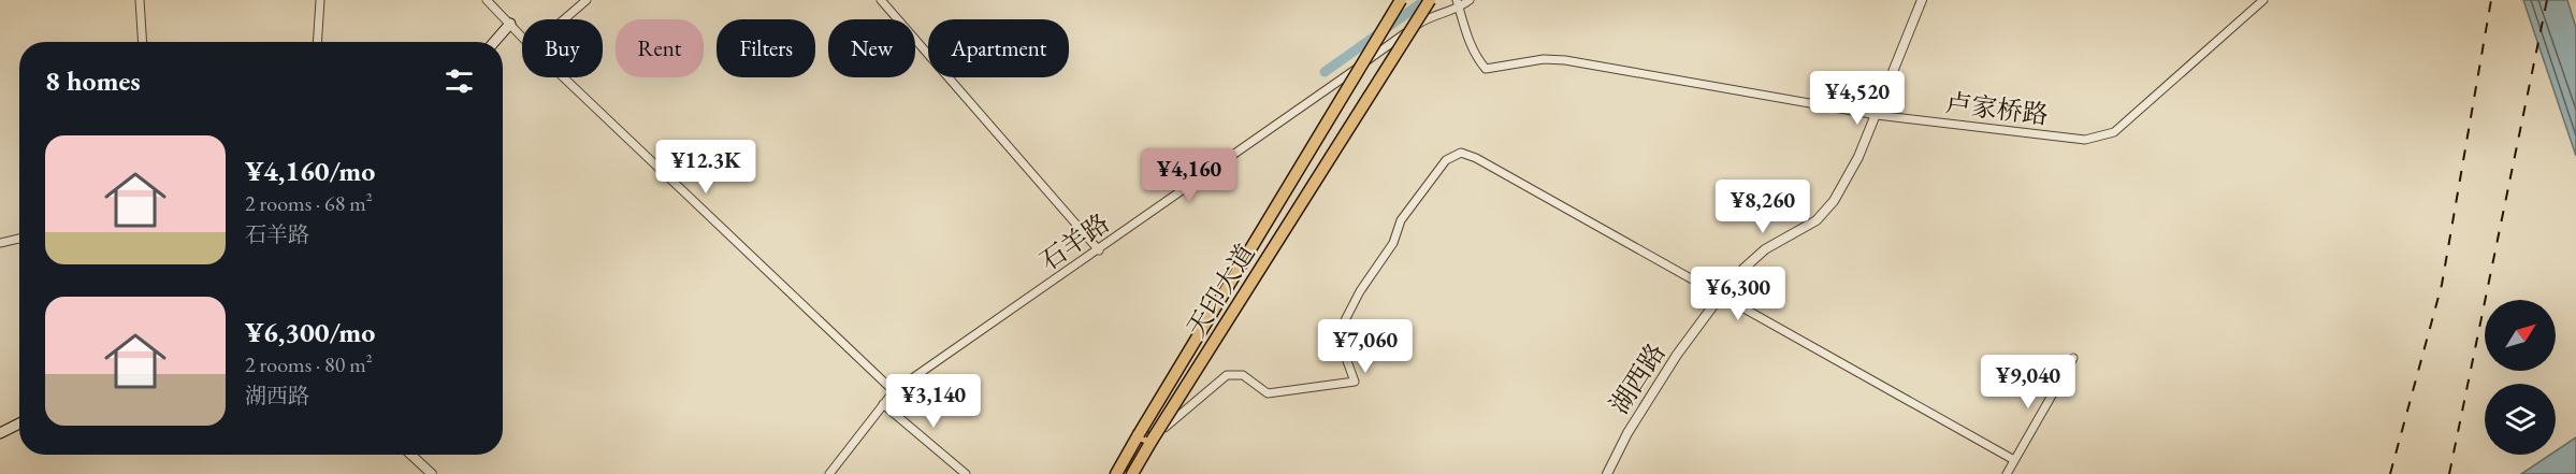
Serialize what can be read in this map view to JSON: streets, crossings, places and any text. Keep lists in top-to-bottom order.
{
  "streets": {
    "main road": ["天印大道"],
    "street": ["卢家桥路", "石羊路", "湖西路"]
  },
  "crossings": [
    ["卢家桥路", "石羊路"],
    ["卢家桥路", "湖西路"]
  ],
  "north": "top right",
  "page": {
    "chip": [
      "Buy",
      "Rent",
      "Filters",
      "New",
      "Apartment"
    ],
    "heading": "8 homes",
    "price": [
      "¥4,520",
      "¥12.3K",
      "¥4,160",
      "¥8,260",
      "¥6,300",
      "¥7,060",
      "¥9,040",
      "¥3,140"
    ],
    "list": [
      {
        "name": "¥4,160/mo",
        "note": "2 rooms · 68 m² · 石羊路"
      },
      {
        "name": "¥6,300/mo",
        "note": "2 rooms · 80 m² · 湖西路"
      }
    ]
  }
}
